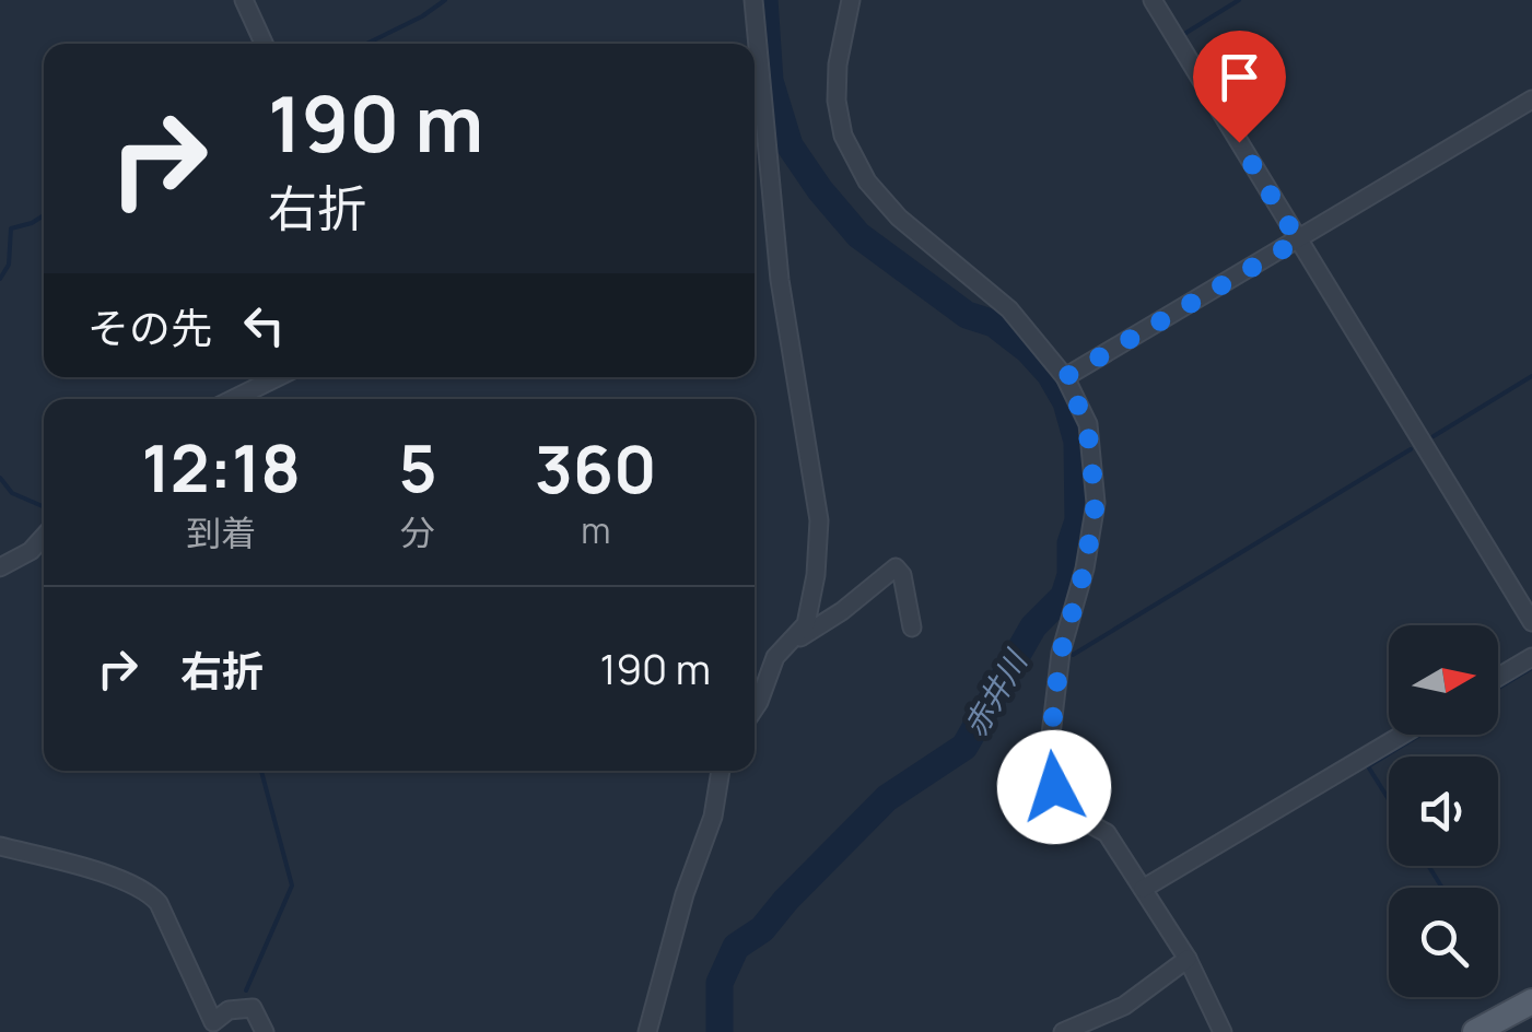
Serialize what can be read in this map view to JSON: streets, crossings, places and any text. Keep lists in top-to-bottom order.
{
  "water": ["赤井川"],
  "north": "right",
  "page": {
    "turn": ["190 m", "右折"],
    "then": "その先",
    "eta": [
      "12:18",
      "到着",
      "5",
      "分",
      "360",
      "m"
    ],
    "list": [
      {
        "name": "右折",
        "value": "190 m"
      }
    ]
  }
}
